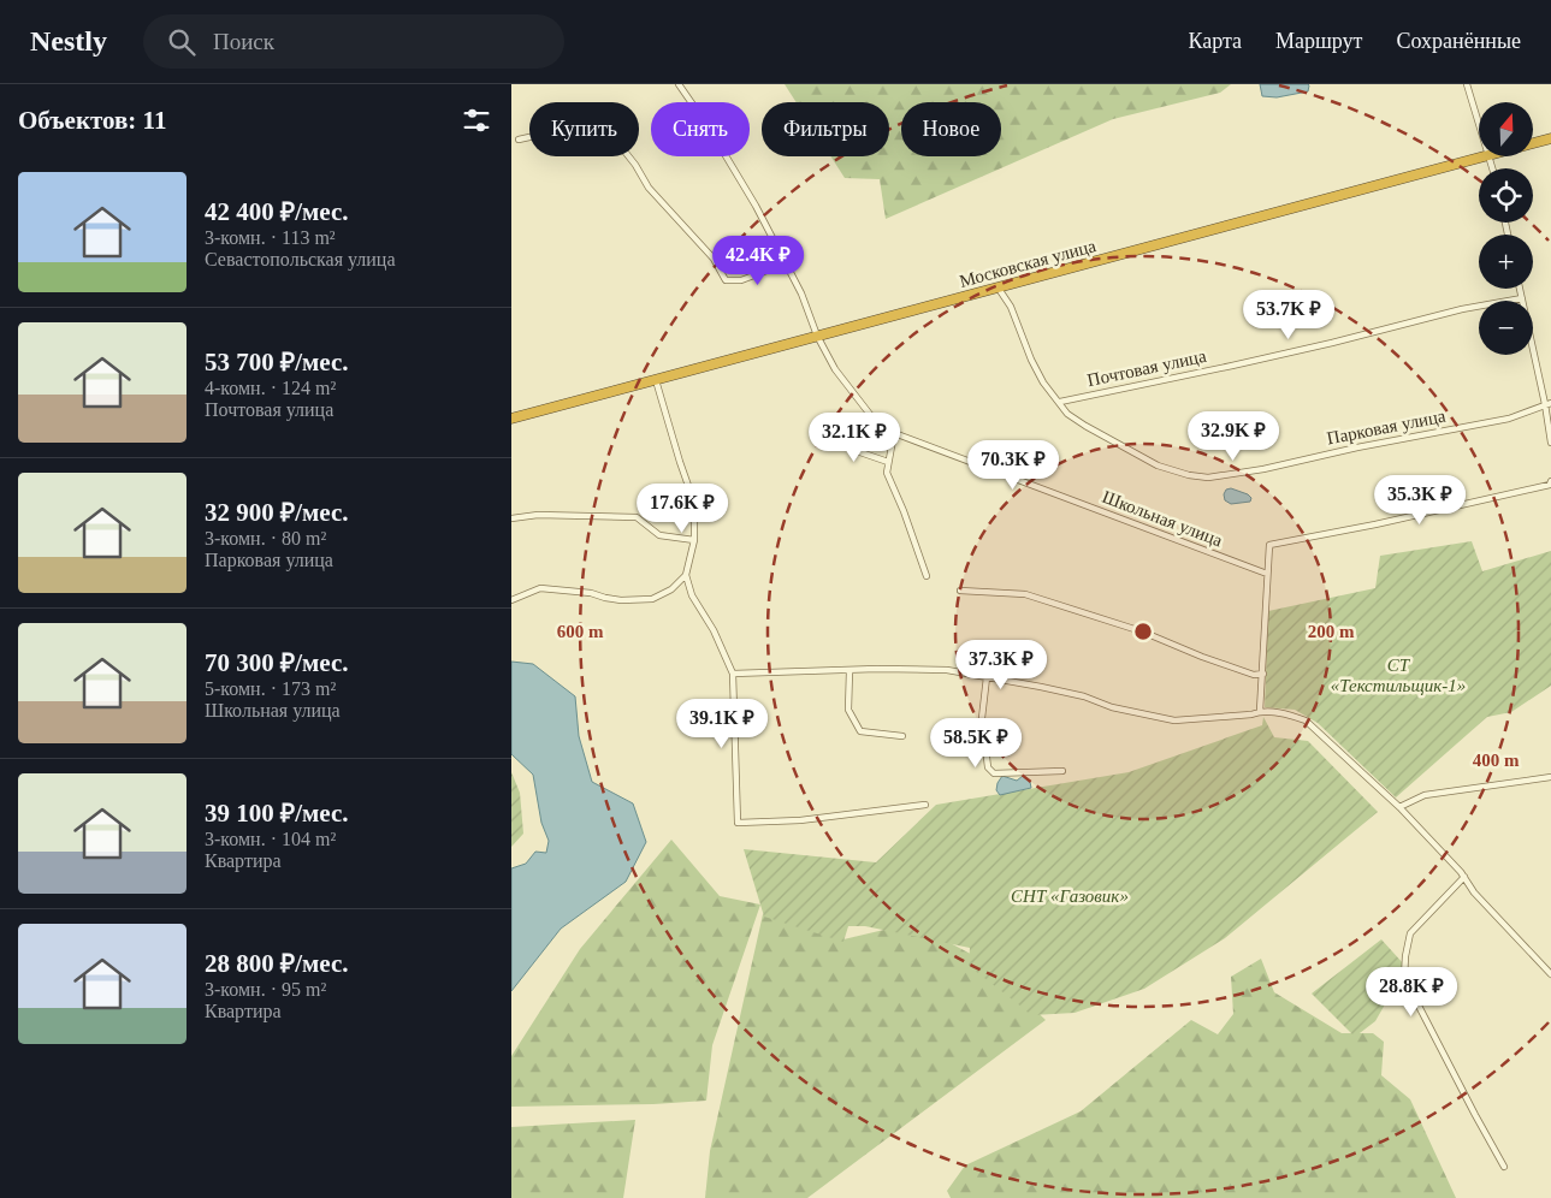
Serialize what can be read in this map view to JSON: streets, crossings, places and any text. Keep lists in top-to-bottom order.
{
  "streets": {
    "highway": ["Московская улица"],
    "street": ["Почтовая улица", "Парковая улица", "Школьная улица"]
  },
  "crossings": [
    ["Московская улица", "Парковая улица"],
    ["Московская улица", "Школьная улица"],
    ["Почтовая улица", "Парковая улица"]
  ],
  "parks": ["СТ «Текстильщик-1»", "СНТ «Газовик»"],
  "north": "top",
  "page": {
    "header": "Nestly",
    "search": "Поиск",
    "nav": ["Карта", "Маршрут", "Сохранённые"],
    "heading": "Объектов: 11",
    "map_buttons": ["+", "−"],
    "chip": [
      "Купить",
      "Снять",
      "Фильтры",
      "Новое"
    ],
    "list": [
      {
        "name": "42 400 ₽/мес.",
        "note": "3-комн. · 113 m² · Севастопольская улица"
      },
      {
        "name": "53 700 ₽/мес.",
        "note": "4-комн. · 124 m² · Почтовая улица"
      },
      {
        "name": "32 900 ₽/мес.",
        "note": "3-комн. · 80 m² · Парковая улица"
      },
      {
        "name": "70 300 ₽/мес.",
        "note": "5-комн. · 173 m² · Школьная улица"
      },
      {
        "name": "39 100 ₽/мес.",
        "note": "3-комн. · 104 m² · Квартира"
      },
      {
        "name": "28 800 ₽/мес.",
        "note": "3-комн. · 95 m² · Квартира"
      }
    ],
    "price": [
      "42.4K ₽",
      "53.7K ₽",
      "32.9K ₽",
      "32.1K ₽",
      "70.3K ₽",
      "35.3K ₽",
      "17.6K ₽",
      "37.3K ₽",
      "39.1K ₽",
      "58.5K ₽",
      "28.8K ₽"
    ]
  },
  "rings": ["200 m", "600 m", "400 m"]
}
